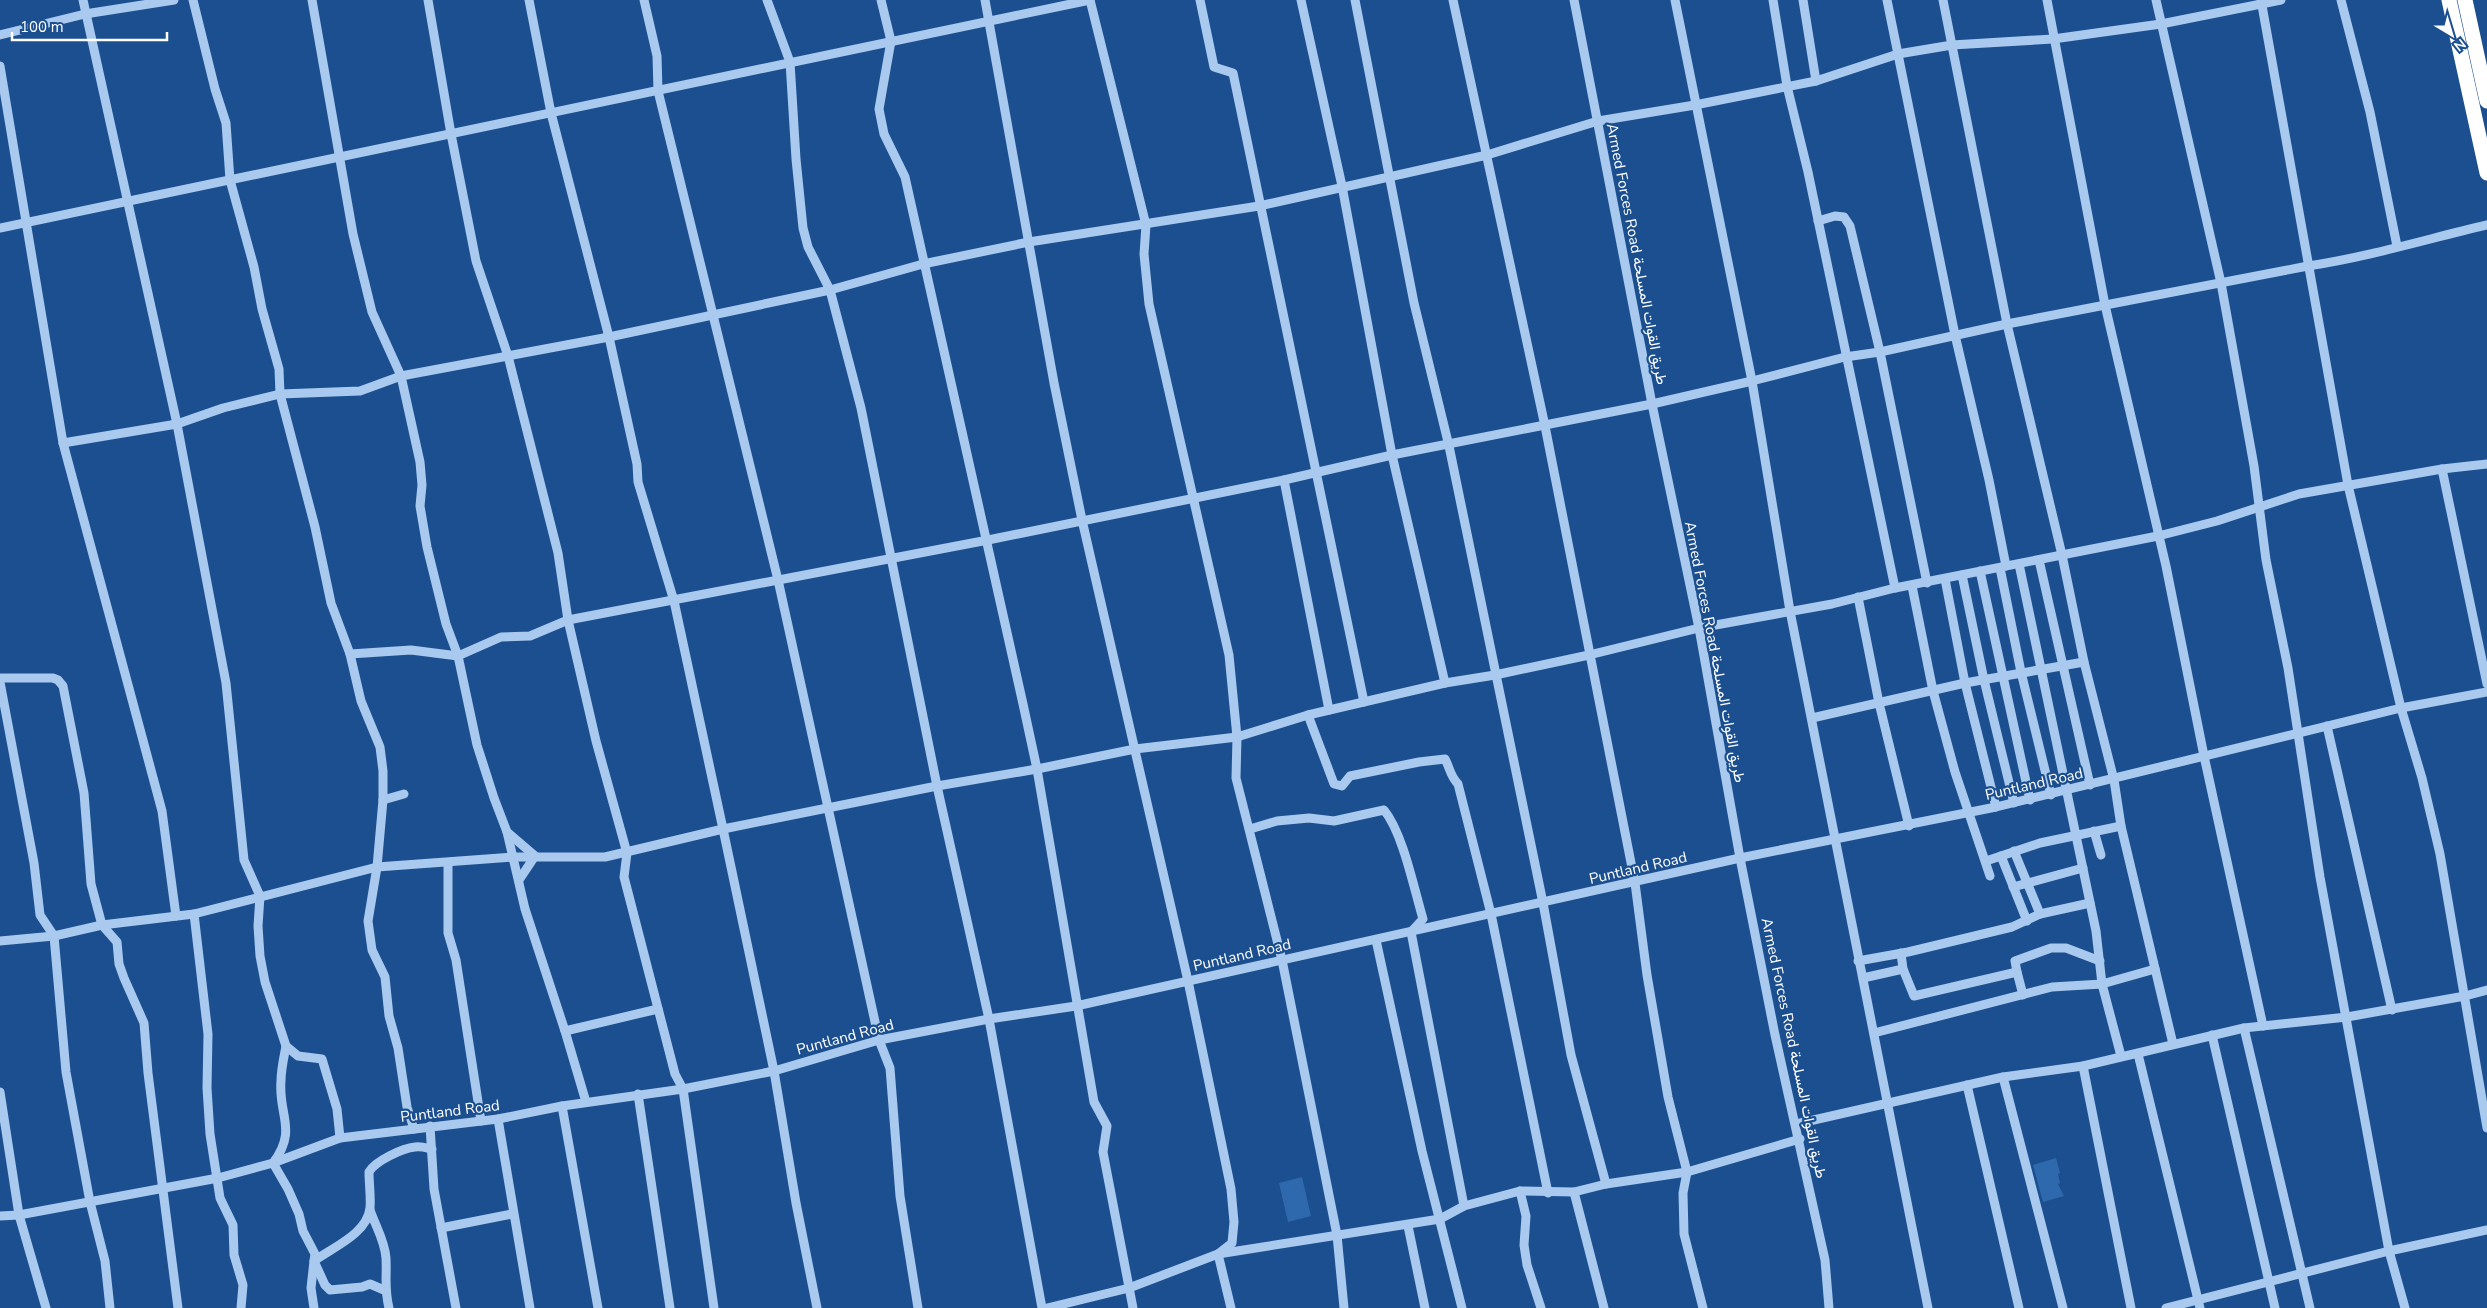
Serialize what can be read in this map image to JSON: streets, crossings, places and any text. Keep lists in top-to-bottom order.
{
  "streets": {
    "street": ["Armed Forces Road طريق القوات المسلحة", "Puntland Road"]
  },
  "crossings": [
    ["Armed Forces Road طريق القوات المسلحة", "Puntland Road"]
  ],
  "scale_bar": "100 m",
  "north": "bottom right"
}
